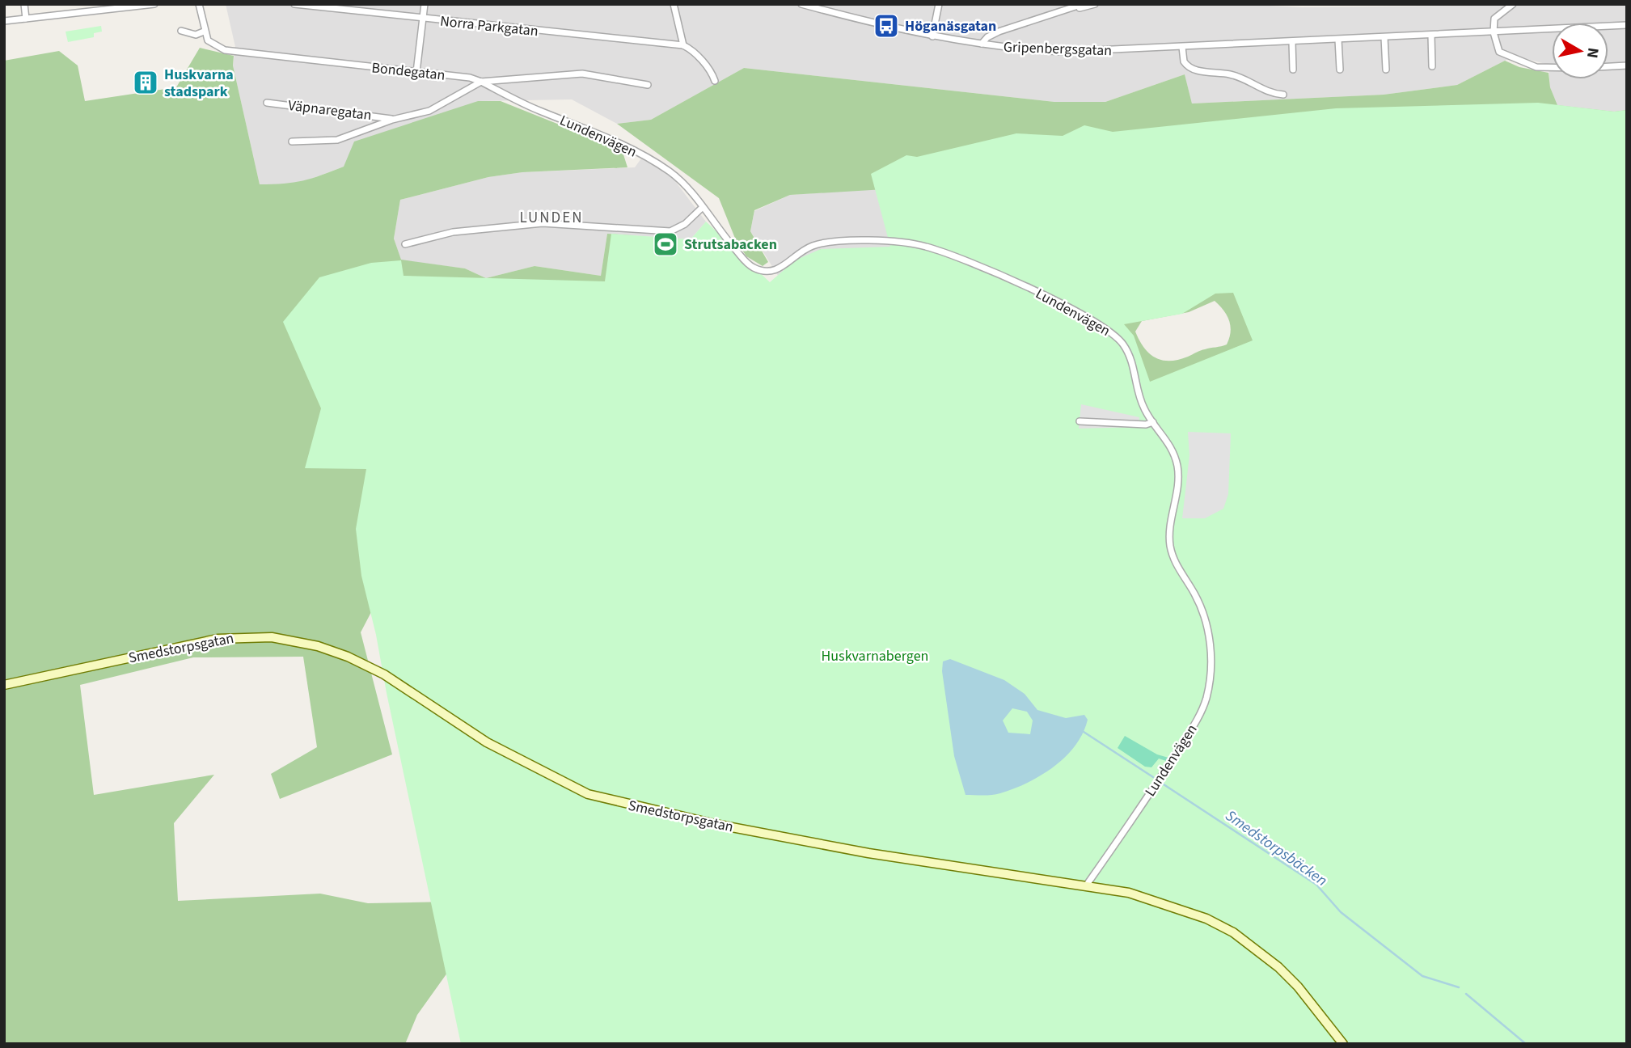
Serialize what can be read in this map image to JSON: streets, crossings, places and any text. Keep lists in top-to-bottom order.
{
  "streets": {
    "street": [
      "Norra Parkgatan",
      "Gripenbergsgatan",
      "Bondegatan",
      "Väpnaregatan",
      "Lundenvägen",
      "Smedstorpsgatan"
    ]
  },
  "crossings": [
    ["Bondegatan", "Väpnaregatan"],
    ["Bondegatan", "Lundenvägen"],
    ["Väpnaregatan", "Lundenvägen"],
    ["Lundenvägen", "Smedstorpsgatan"]
  ],
  "districts": ["LUNDEN"],
  "water": ["Smedstorpsbäcken"],
  "parks": ["Huskvarnabergen"],
  "places": {
    "bus stop": ["Höganäsgatan"],
    "building": ["Huskvarna stadspark"],
    "sports": ["Strutsabacken"]
  },
  "north": "right"
}
